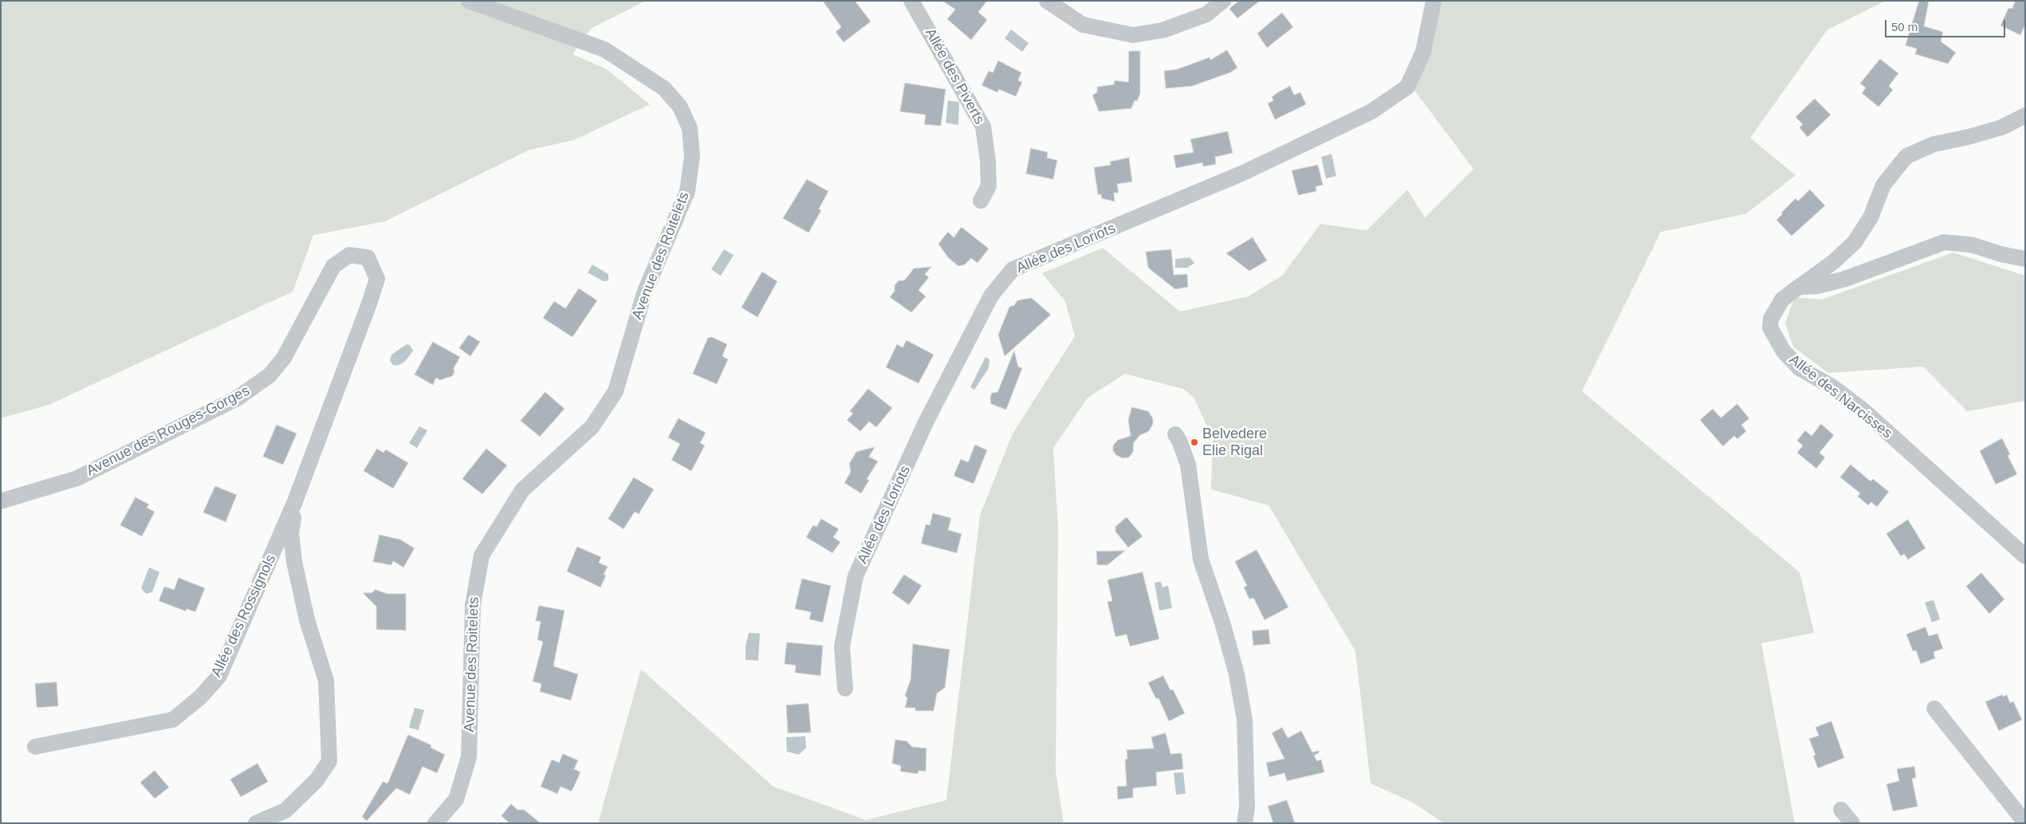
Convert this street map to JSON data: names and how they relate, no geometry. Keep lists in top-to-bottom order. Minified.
{"streets":{"street":["Allée des Piverts","Allée des Loriots","Avenue des Roitelets","Allée des Narcisses","Avenue des Rouges-Gorges","Allée des Rossignols"]},"crossings":[["Avenue des Rouges-Gorges","Allée des Rossignols"]],"places":["Belvedere Elie Rigal"],"scale_bar":"50 m"}
